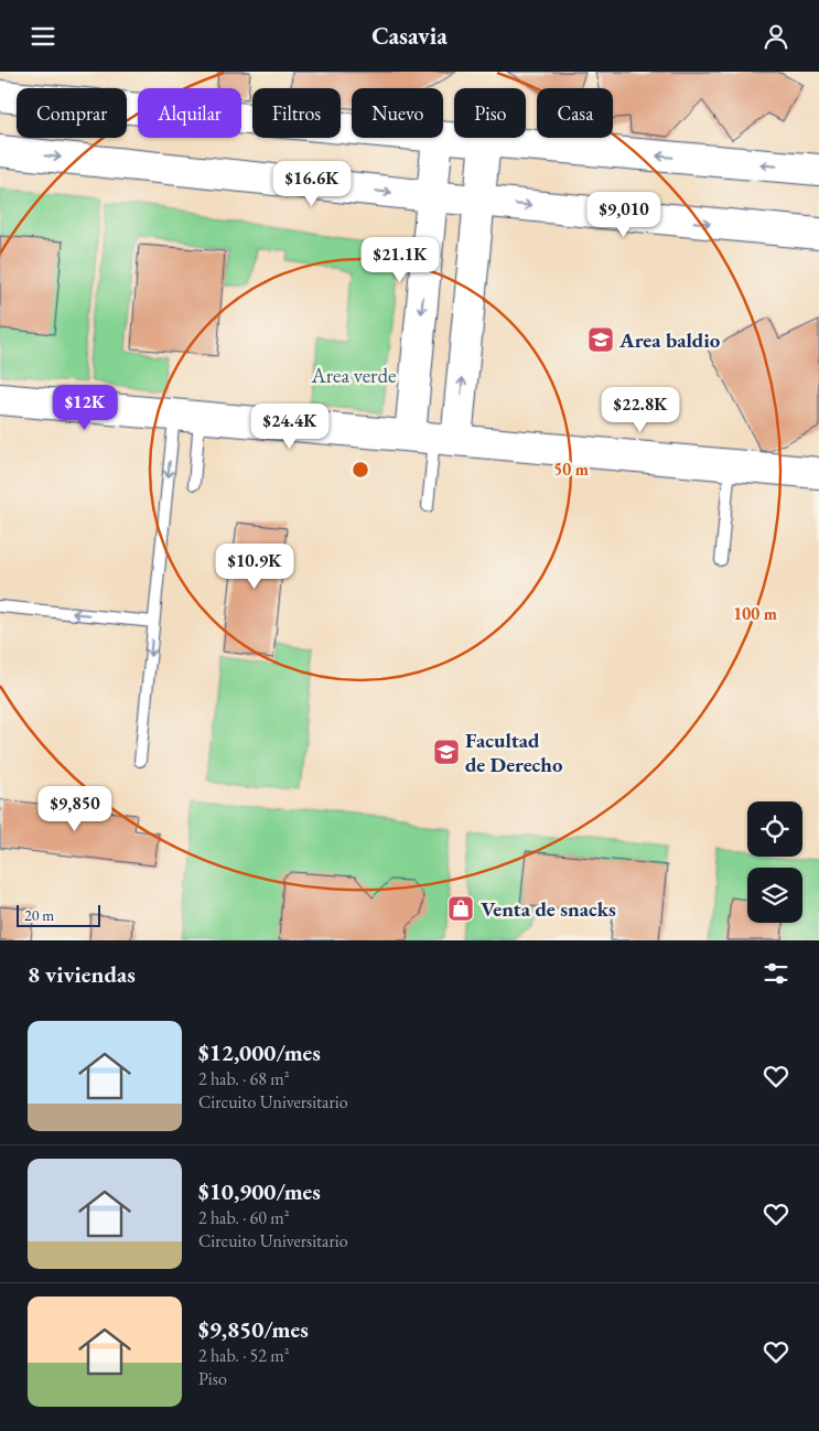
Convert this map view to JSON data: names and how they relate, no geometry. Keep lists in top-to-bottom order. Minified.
{"parks":["Area verde"],"places":{"school or university":["Area baldio","Facultad de Derecho"],"shop":["Venta de snacks"]},"scale_bar":"20 m","page":{"header":"Casavia","chip":["Comprar","Alquilar","Filtros","Nuevo","Piso","Casa"],"price":["$16.6K","$9,010","$21.1K","$12K","$22.8K","$24.4K","$10.9K","$9,850"],"scale":"20 m","heading":"8 viviendas","list":[{"name":"$12,000/mes","note":"2 hab. · 68 m² · Circuito Universitario"},{"name":"$10,900/mes","note":"2 hab. · 60 m² · Circuito Universitario"},{"name":"$9,850/mes","note":"2 hab. · 52 m² · Piso"}]},"rings":["50 m","100 m"]}
